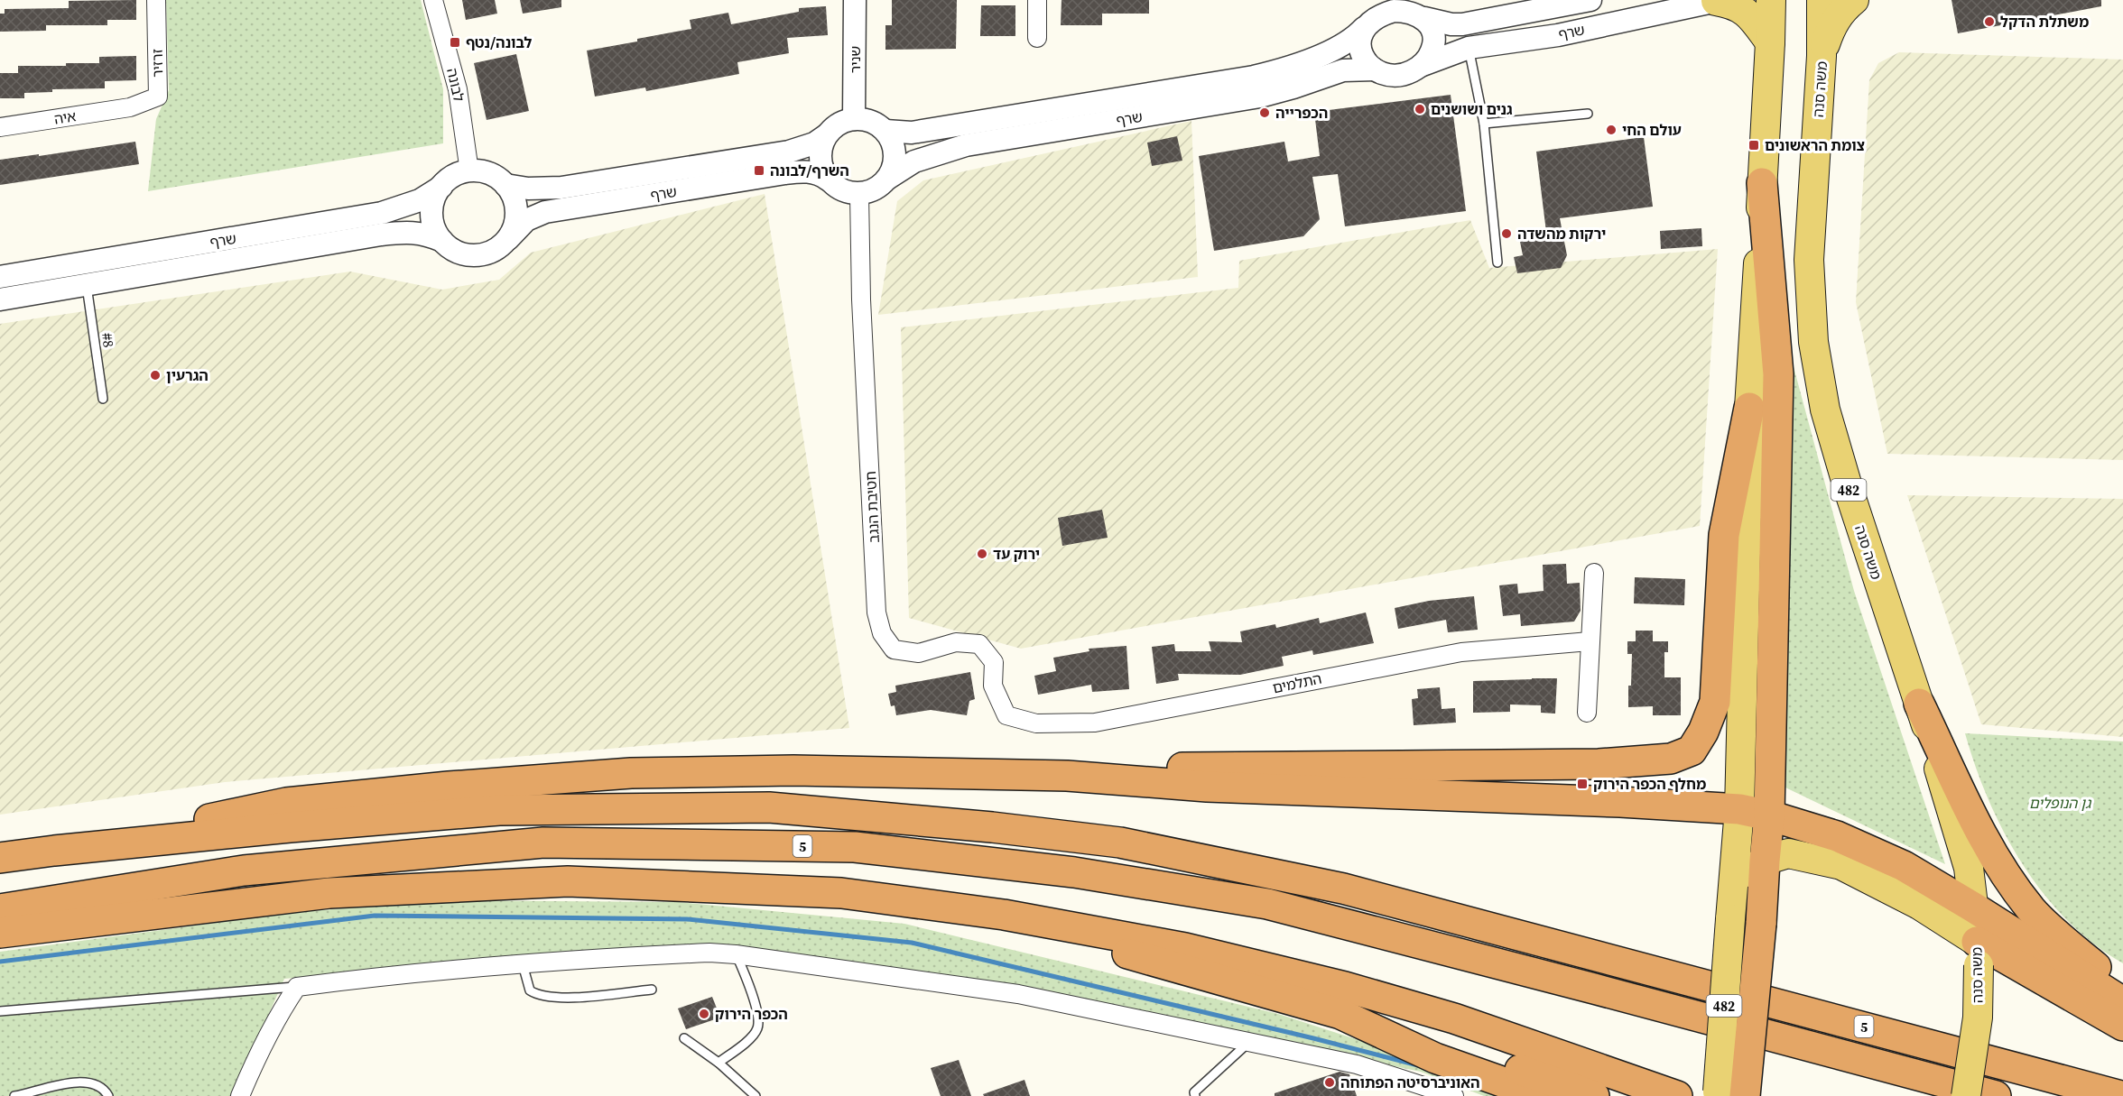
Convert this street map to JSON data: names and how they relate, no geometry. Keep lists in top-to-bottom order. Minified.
{"streets":{"highway":["5"],"main road":["משה סנה","482"],"street":["שרף","שניר","זרזיר","לבונה","איה","חטיבת הנגב","התלמים"],"lane":["#8"]},"crossings":[["שרף","שניר"],["שרף","לבונה"],["שרף","#8"],["שרף","חטיבת הנגב"],["שניר","חטיבת הנגב"],["זרזיר","איה"],["חטיבת הנגב","התלמים"]],"parks":["גן הנופלים"],"places":{"other":["משתלת הדקל","גנים ושושנים","הכפרייה","עולם החי","ירקות מהשדה","הגרעין","ירוק עד","הכפר הירוק","האוניברסיטה הפתוחה"],"transit":["לבונה/נטף","צומת הראשונים","השרף/לבונה","מחלף הכפר הירוק"]}}
